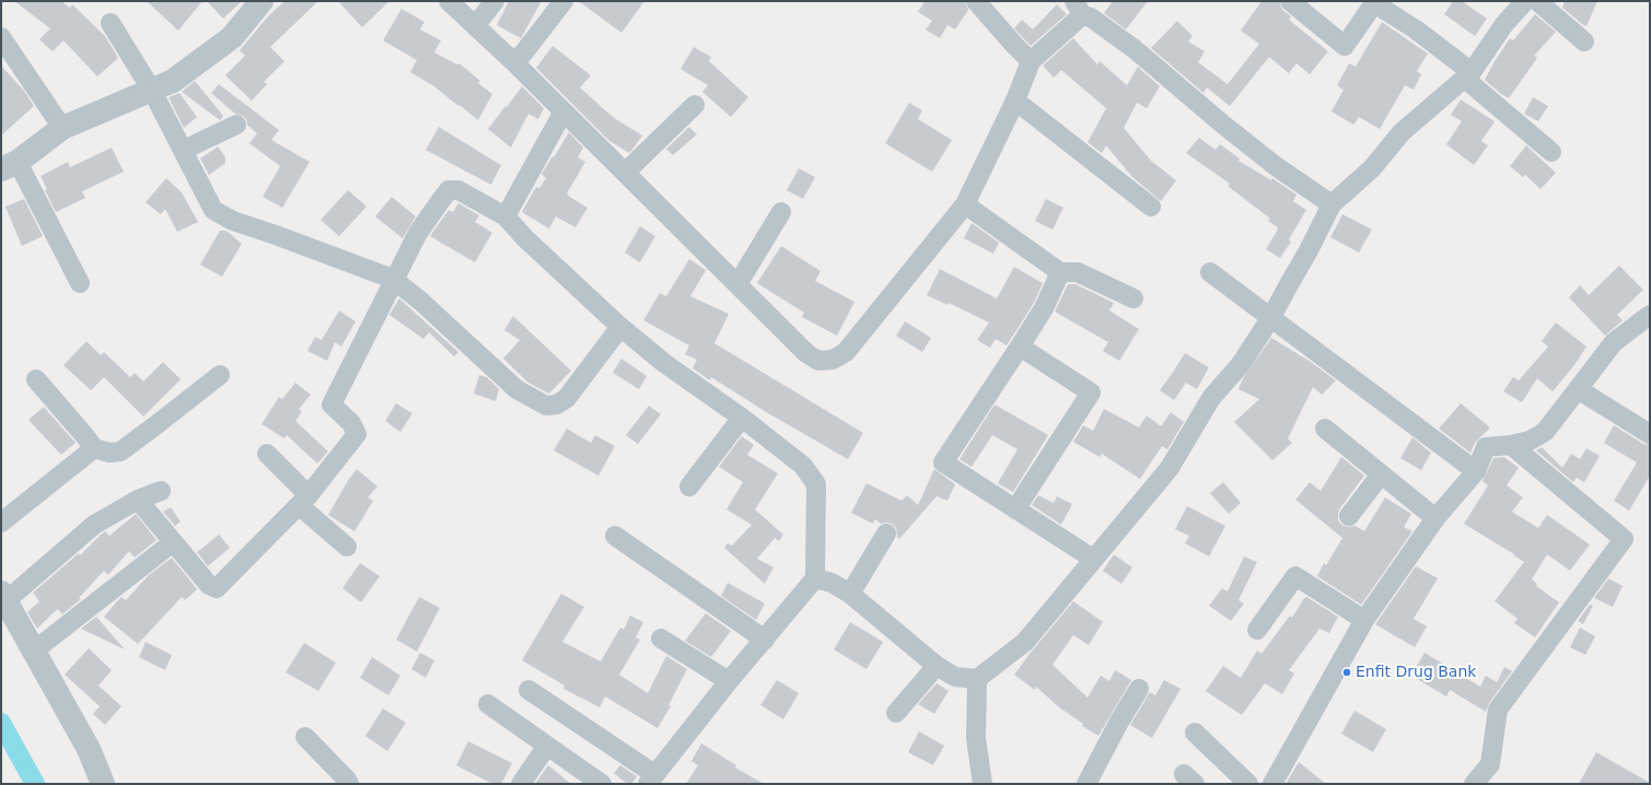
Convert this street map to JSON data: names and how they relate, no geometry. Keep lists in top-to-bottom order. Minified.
{"places":["Enfit Drug Bank"]}
